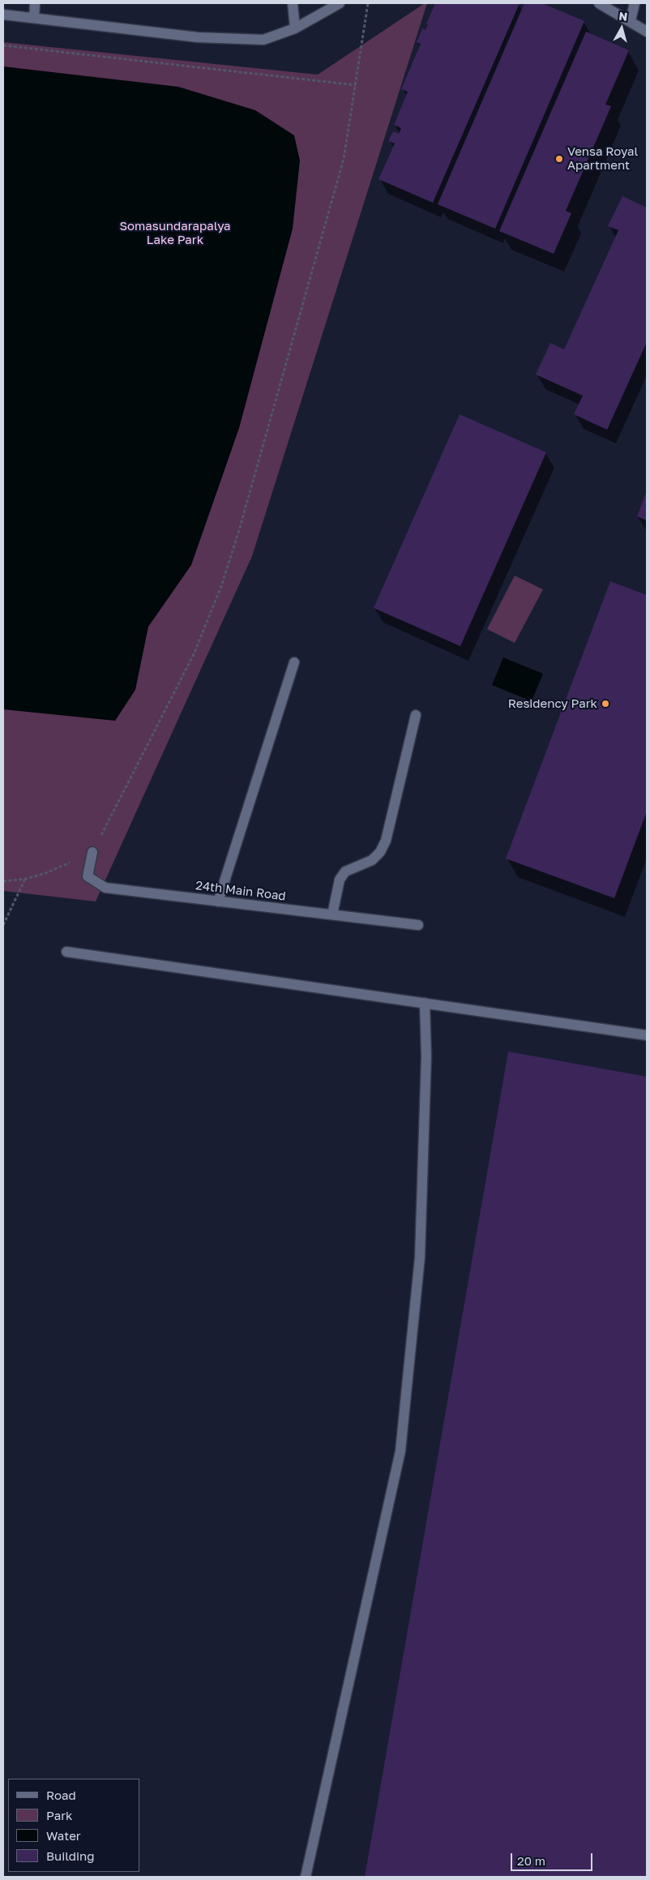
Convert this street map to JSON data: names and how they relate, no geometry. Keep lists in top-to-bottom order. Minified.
{"streets":{"street":["24th Main Road"]},"parks":["Somasundarapalya Lake Park"],"places":["Vensa Royal Apartment","Residency Park"],"legend":["Road","Park","Water","Building"],"scale_bar":"20 m","north":"top"}
